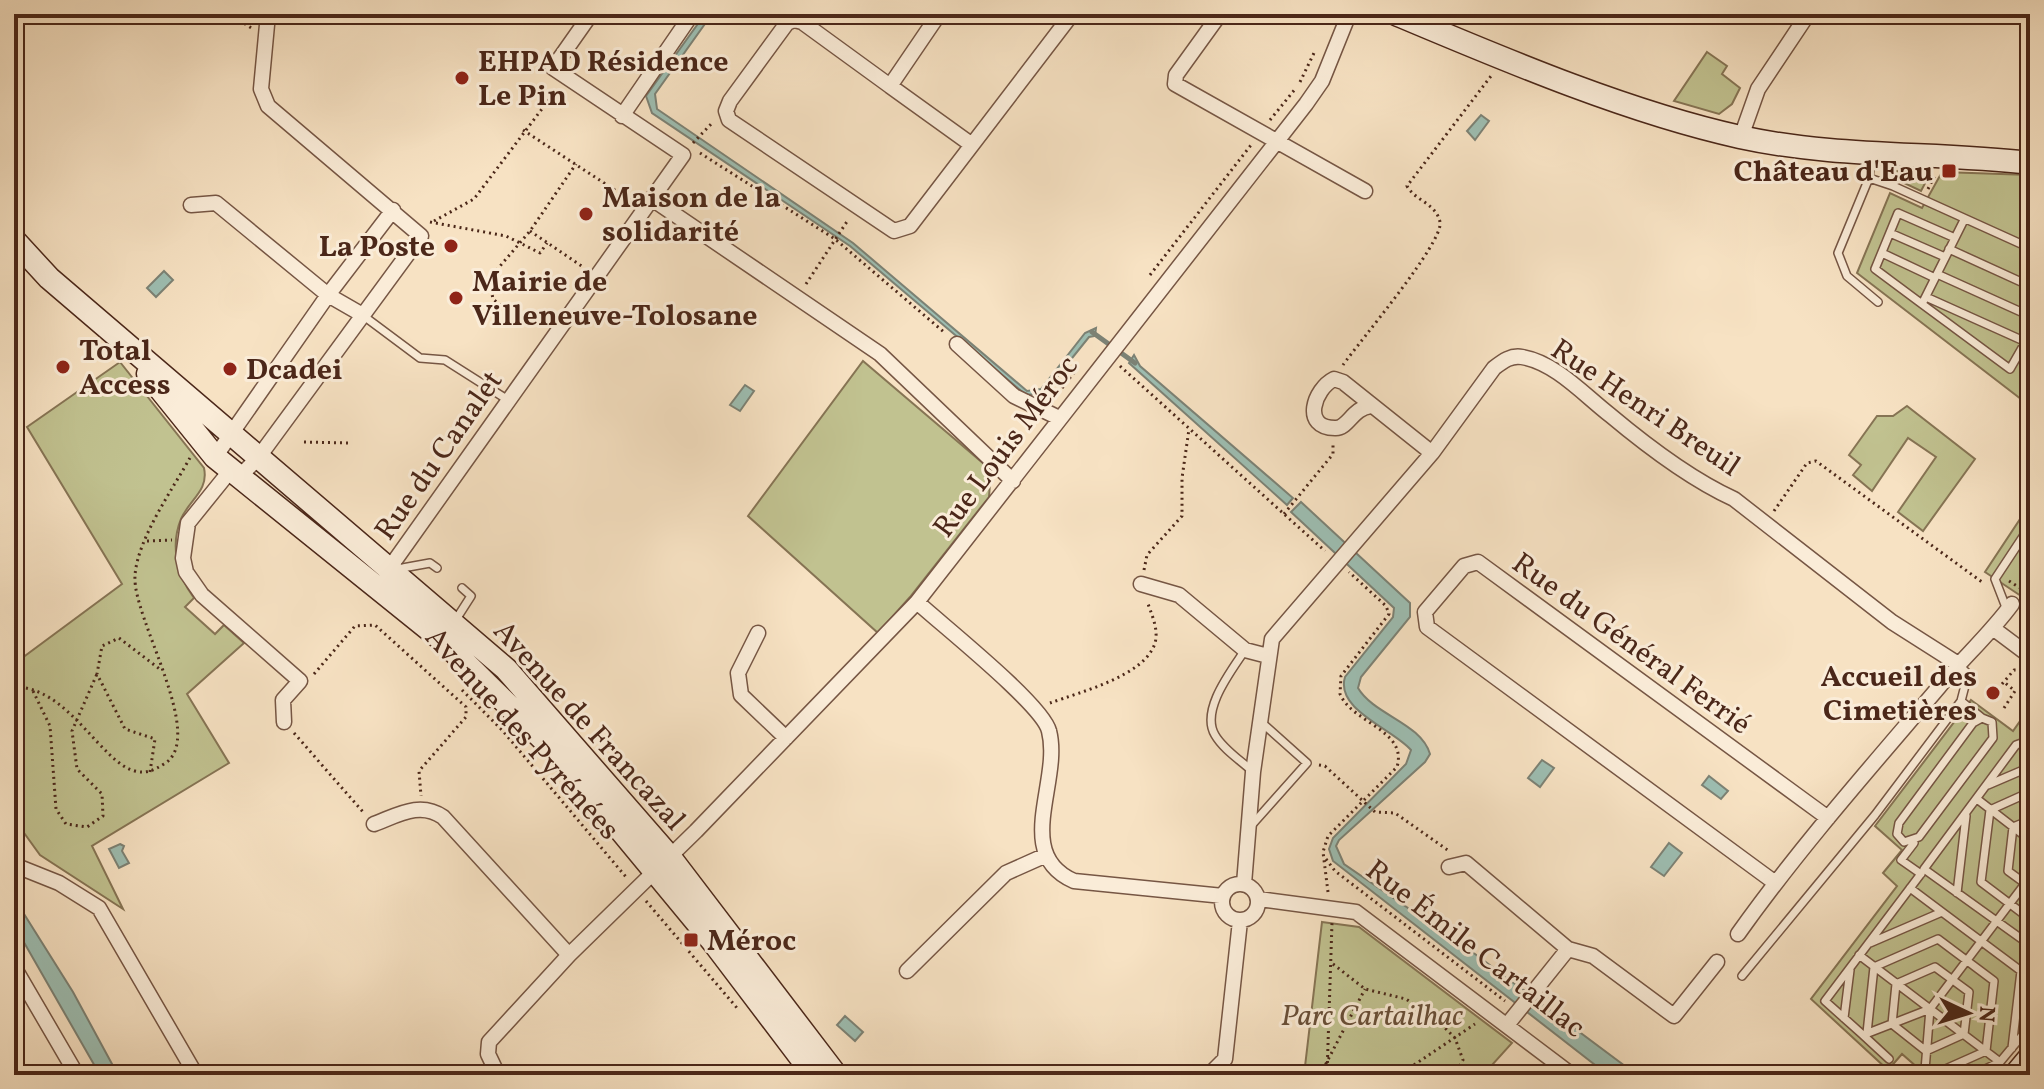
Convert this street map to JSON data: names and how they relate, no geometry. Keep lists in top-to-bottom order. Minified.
{"streets":{"main road":["Avenue de Francazal"],"street":["Rue Henri Breuil","Rue Louis Méroc","Rue du Canalet","Rue du Général Ferrié","Rue Émile Cartaillac"],"path":["Avenue des Pyrénées"]},"crossings":[["Rue Henri Breuil","Rue Émile Cartaillac"],["Rue Louis Méroc","Avenue de Francazal"],["Rue Louis Méroc","Avenue des Pyrénées"],["Rue du Canalet","Avenue de Francazal"]],"parks":["Parc Cartailhac"],"places":{"other":["EHPAD Résidence Le Pin","Maison de la solidarité","La Poste","Mairie de Villeneuve-Tolosane","Total Access","Dcadei","Accueil des Cimetières"],"transit":["Château d'Eau","Méroc"]},"north":"right"}
